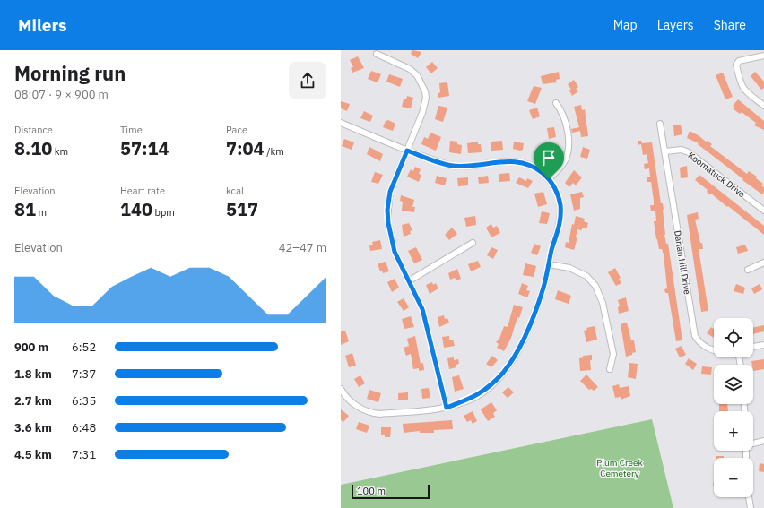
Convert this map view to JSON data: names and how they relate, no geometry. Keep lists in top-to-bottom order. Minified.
{"streets":{"street":["Koomatuck Drive","Darlan Hill Drive"]},"crossings":[["Koomatuck Drive","Darlan Hill Drive"]],"parks":["Plum Creek Cemetery"],"scale_bar":"100 m","page":{"header":"Milers","nav":["Map","Layers","Share"],"heading":["Morning run","08:07 · 9 × 900 m"],"stats":[["Distance","8.10 km"],["Time","57:14"],["Pace","7:04 /km"],["Elevation","81 m"],["Heart rate","140 bpm"],["kcal","517"]],"chart":["Elevation","42–47 m"],"map_buttons":["+","−"],"list":[{"name":"900 m","note":"6:52"},{"name":"1.8 km","note":"7:37"},{"name":"2.7 km","note":"6:35"},{"name":"3.6 km","note":"6:48"},{"name":"4.5 km","note":"7:31"}],"scale":"100 m"}}
